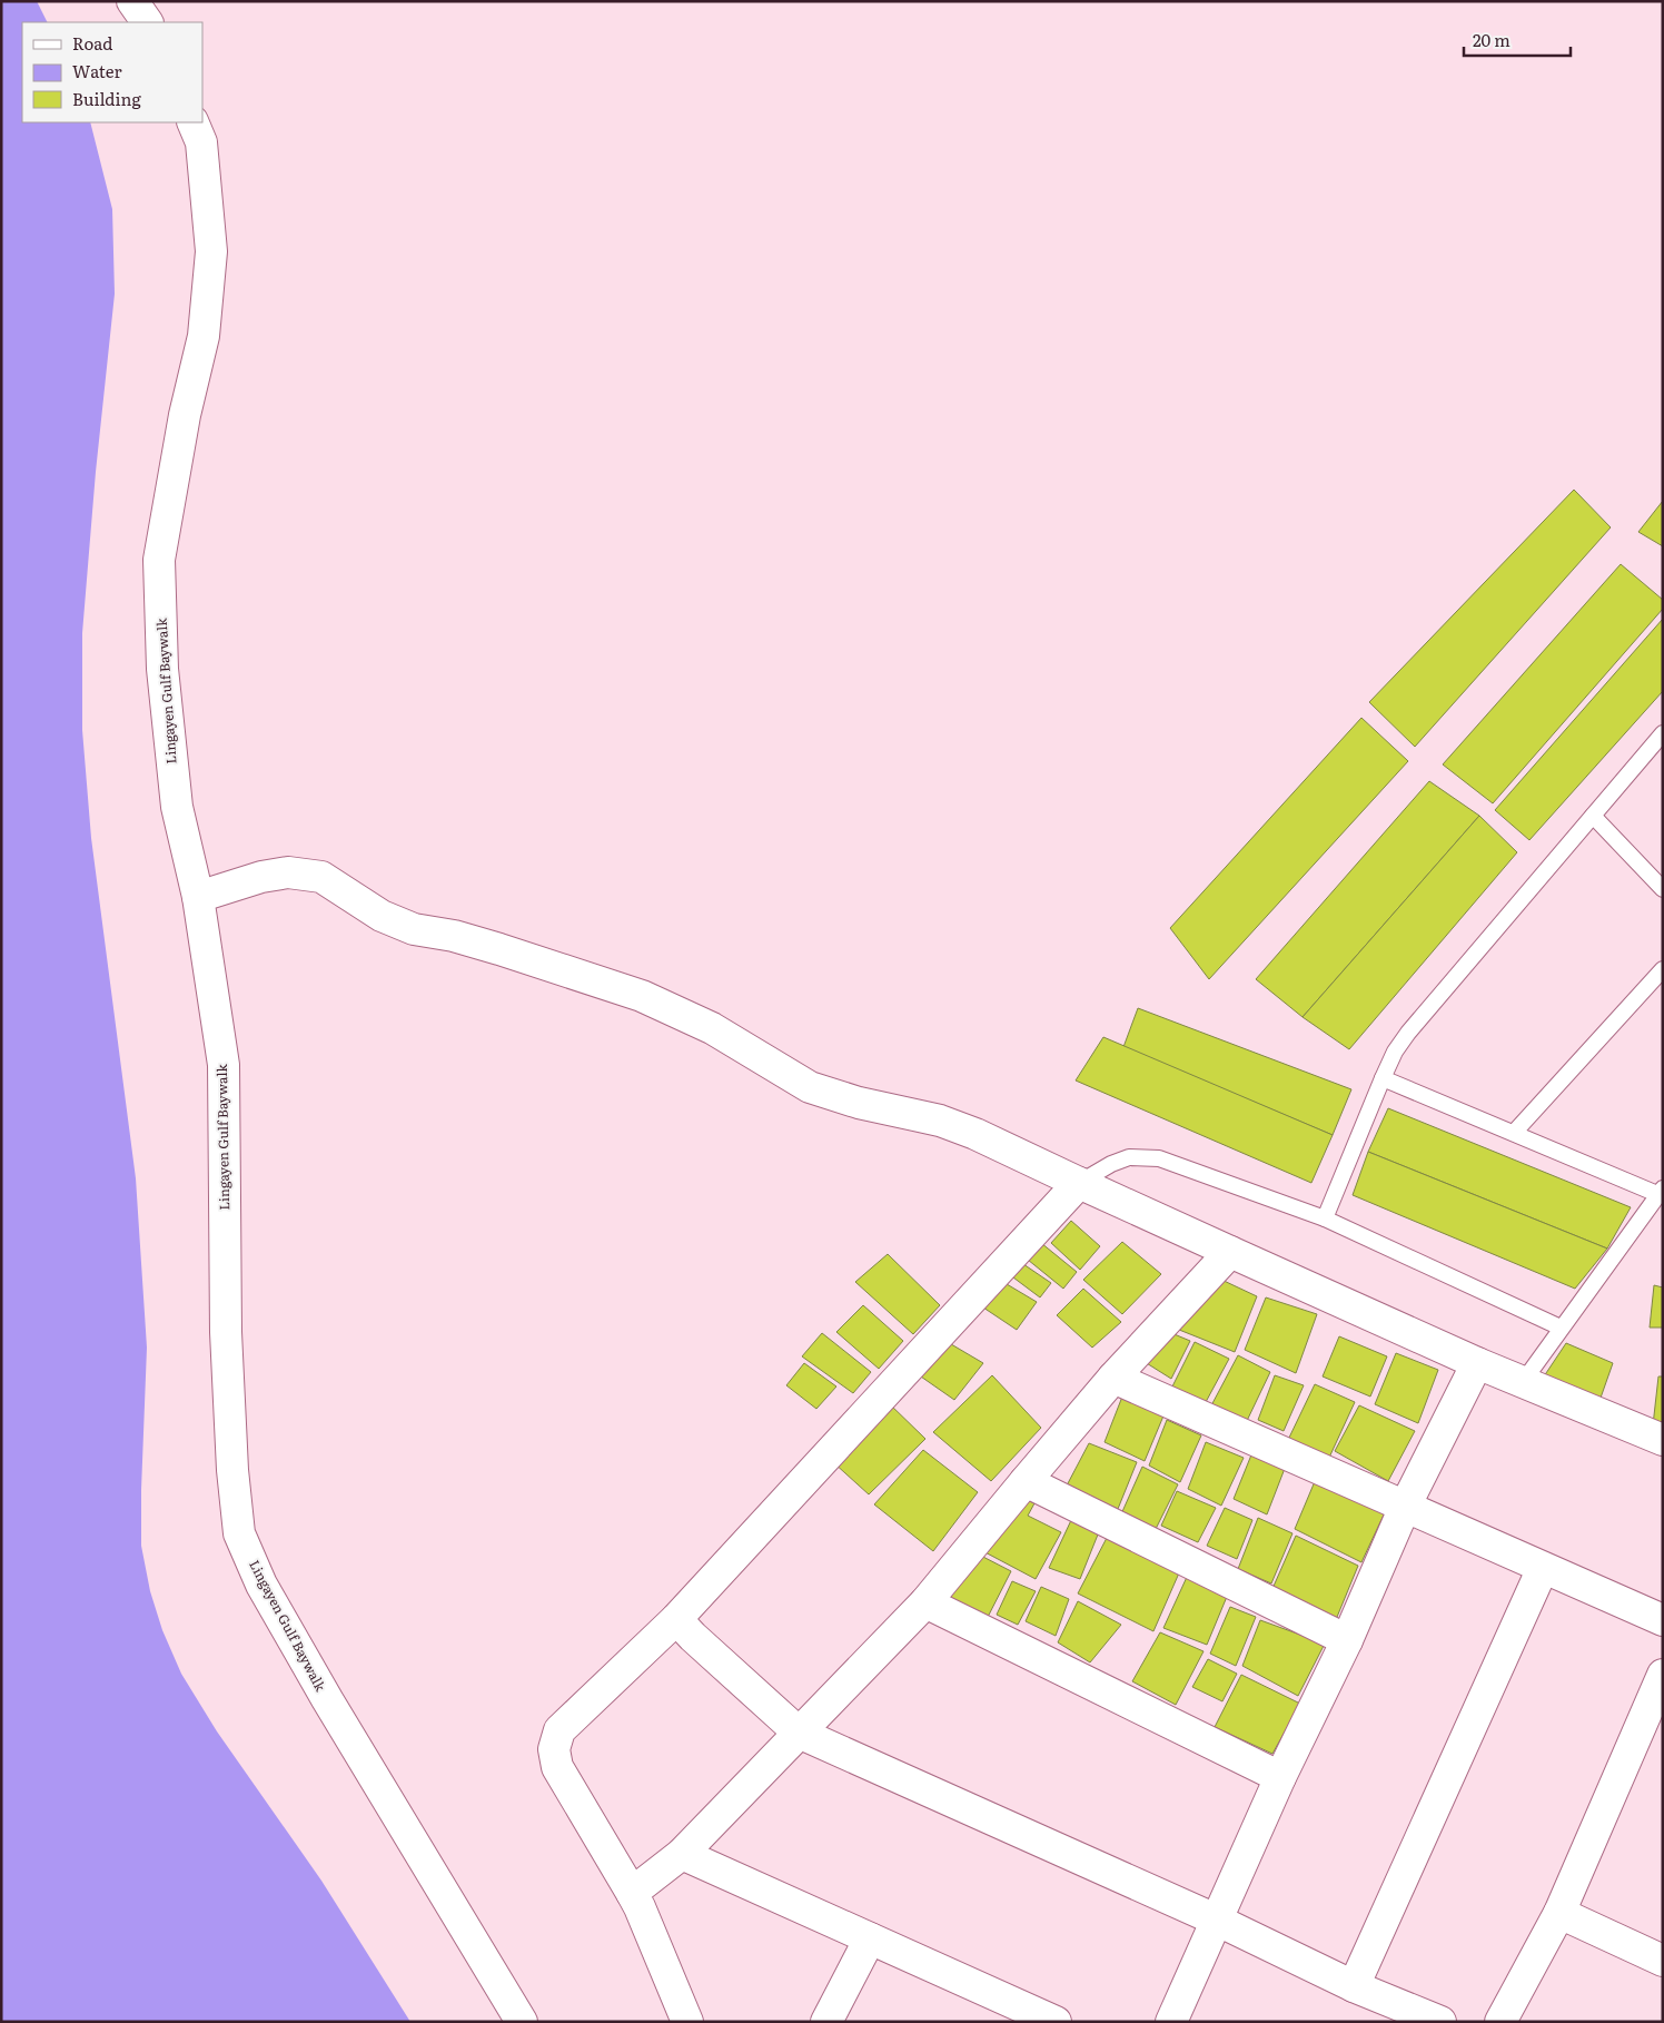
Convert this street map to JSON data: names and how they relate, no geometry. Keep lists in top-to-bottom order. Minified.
{"streets":{"street":["Lingayen Gulf Baywalk"]},"legend":["Road","Water","Building"],"scale_bar":"20 m"}
